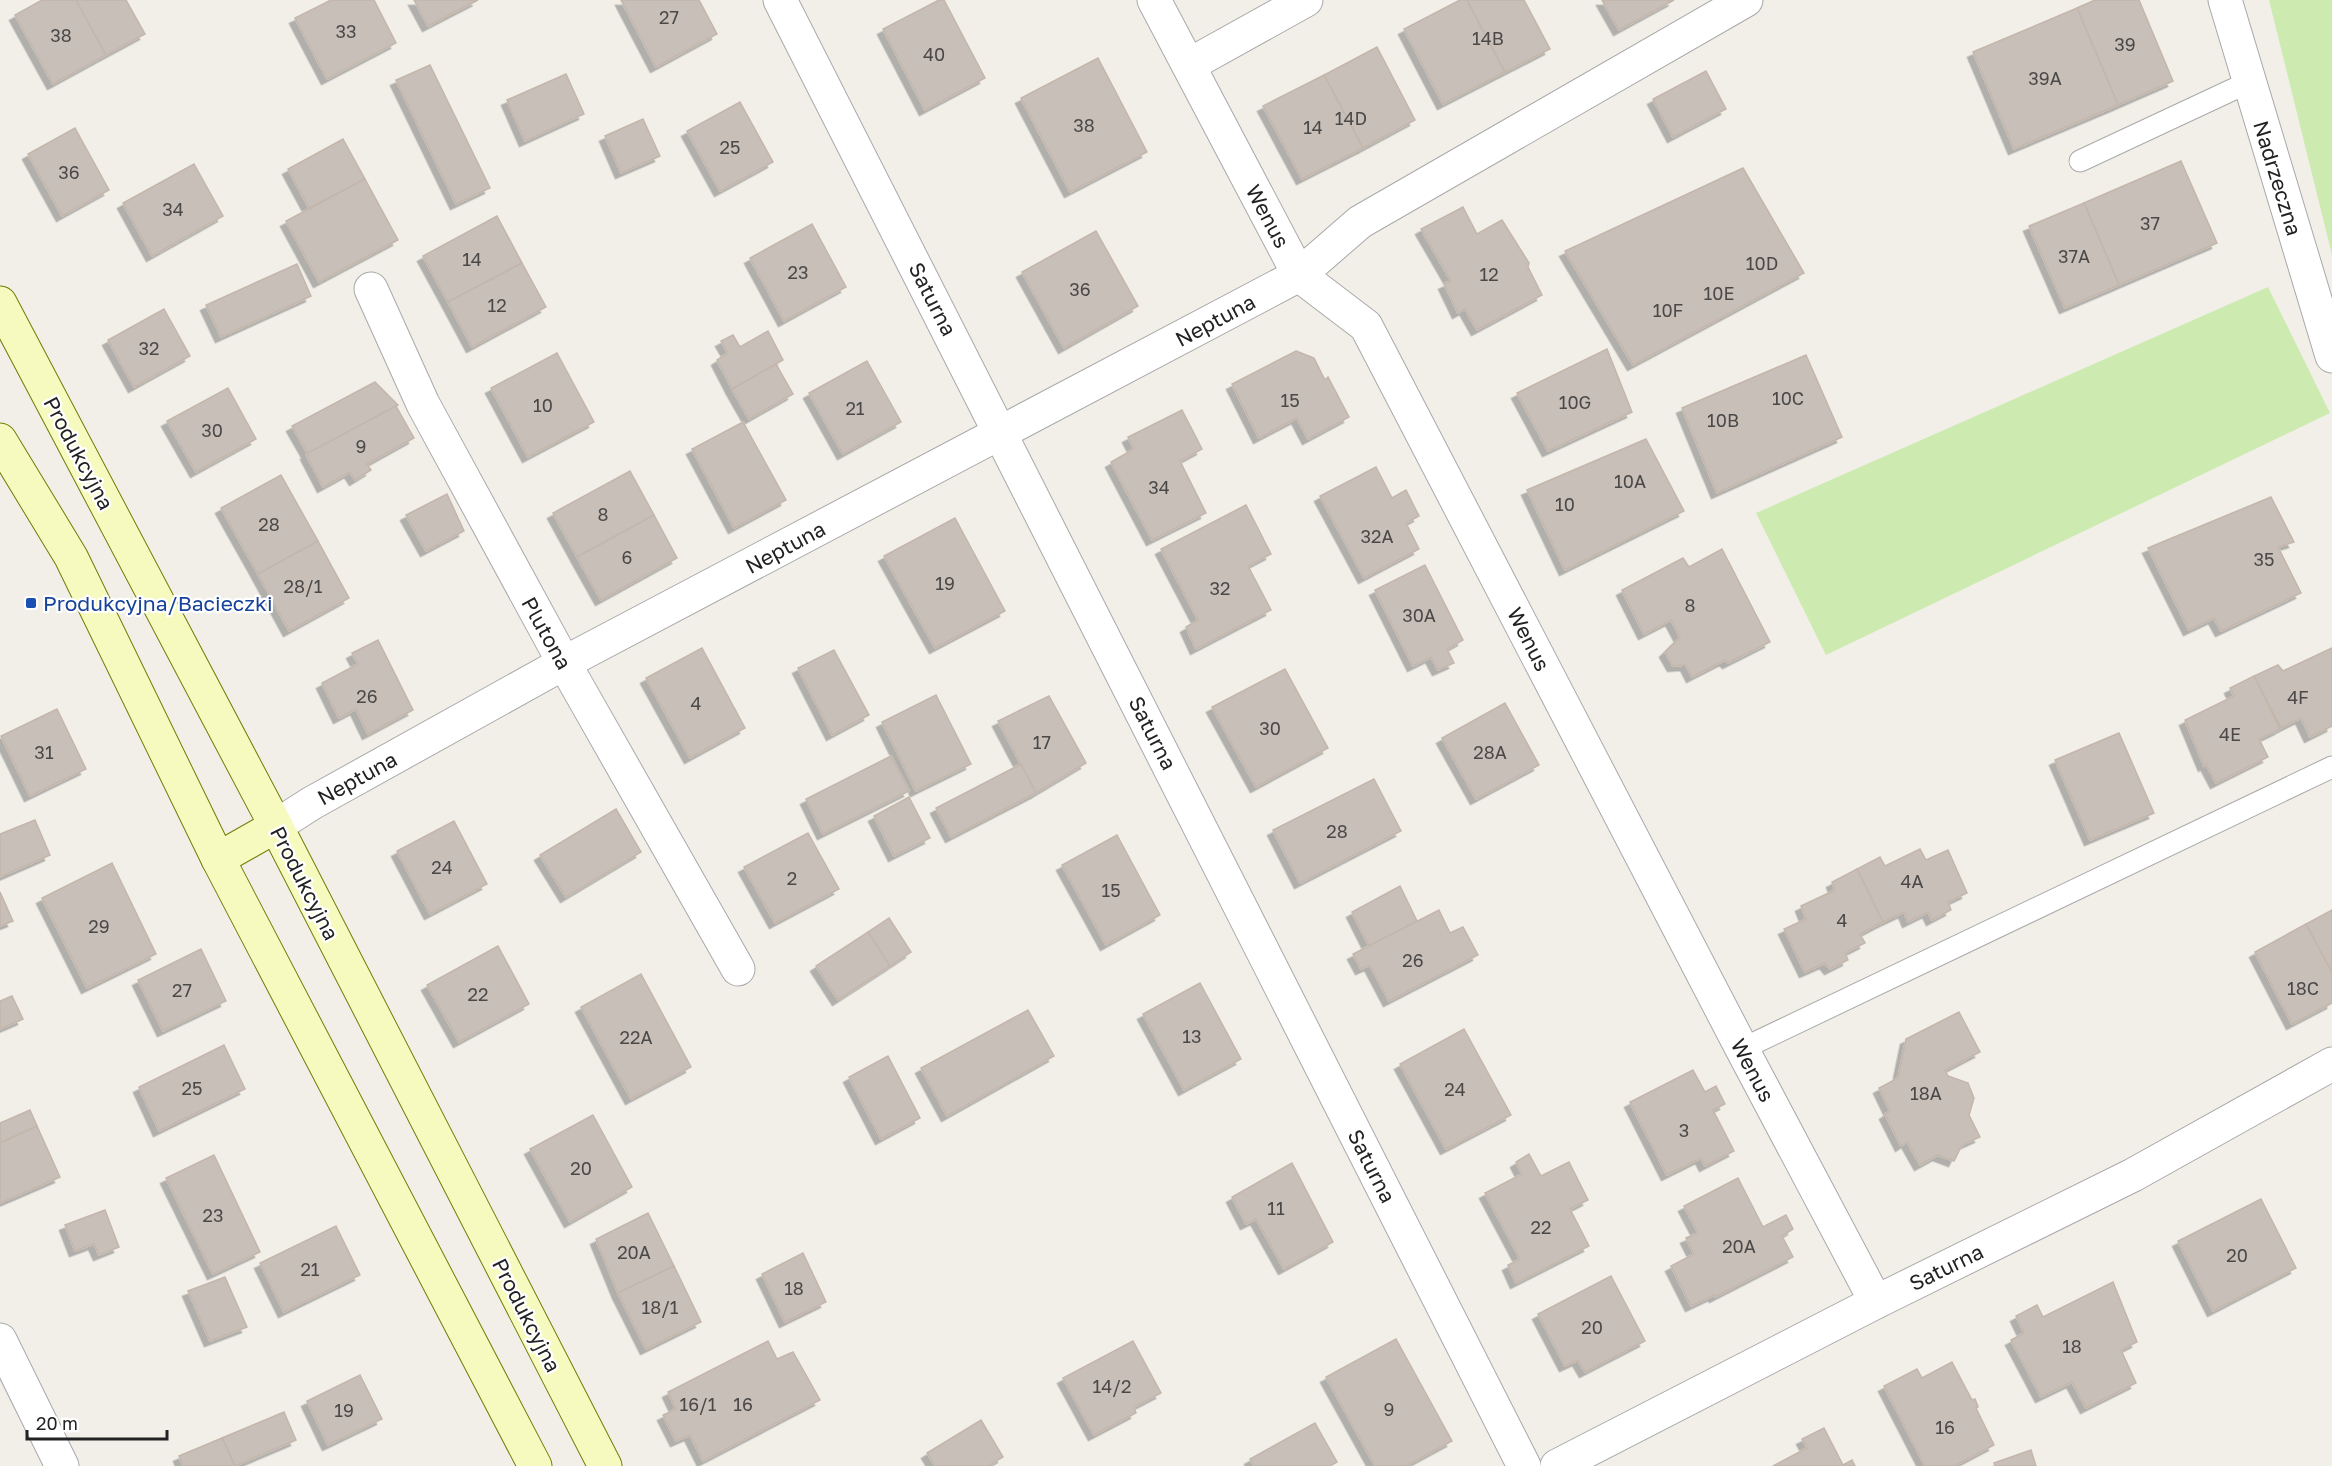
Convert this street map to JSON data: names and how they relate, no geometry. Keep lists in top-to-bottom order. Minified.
{"streets":{"main road":["Produkcyjna"],"street":["Nadrzeczna","Wenus","Saturna","Neptuna","Plutona"]},"crossings":[["Wenus","Saturna"],["Wenus","Neptuna"],["Saturna","Neptuna"],["Neptuna","Produkcyjna"],["Neptuna","Plutona"]],"places":{"transit":["Produkcyjna/Bacieczki"]},"house_numbers":["27","33","38","14B","39","40","39A","14D","38","14","25","36","34","37","37A","14","10D","23","12","36","10E","12","10F","32","10C","15","10G","10","21","10B","30","9","10A","34","10","8","28","32A","6","35","19","28/1","32","8","30A","26","4F","4","30","4E","17","31","28A","28","24","2","4A","15","4","29","26","18C","27","22","13","22A","25","24","18A","3","20","11","23","22","20A","20A","20","21","18","18/1","20","18","14/2","16/1","16","9","19","16"],"scale_bar":"20 m"}
